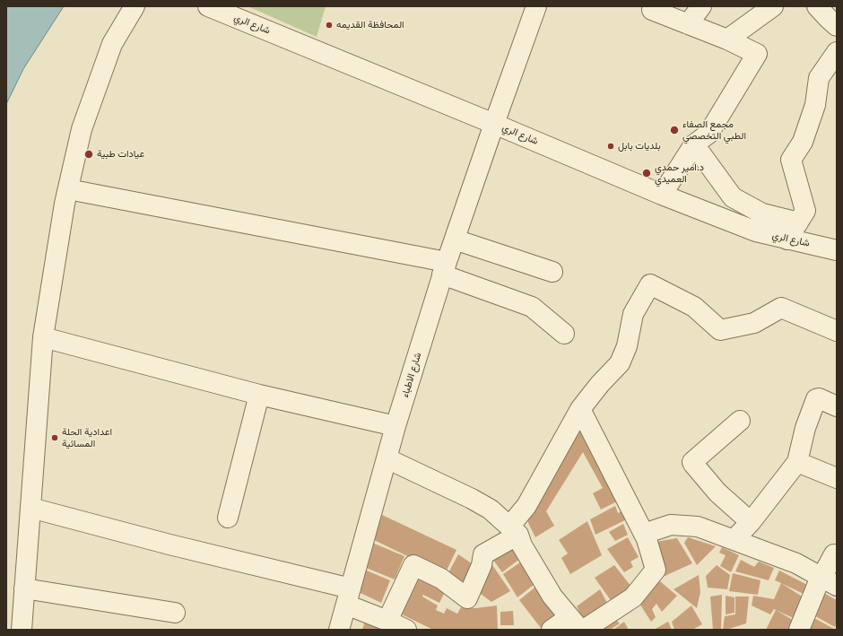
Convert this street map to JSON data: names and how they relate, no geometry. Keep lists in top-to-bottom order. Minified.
{"streets":{"street":["شارع الري","شارع الاطباء"]},"crossings":[["شارع الري","شارع الاطباء"]],"places":["المحافظة القديمه","مجمع الصفاء الطبي التخصصي","بلديات بابل","عيادات طبية","د.امير حمدي العميدي","اعدادية الحلة المسائية"]}
